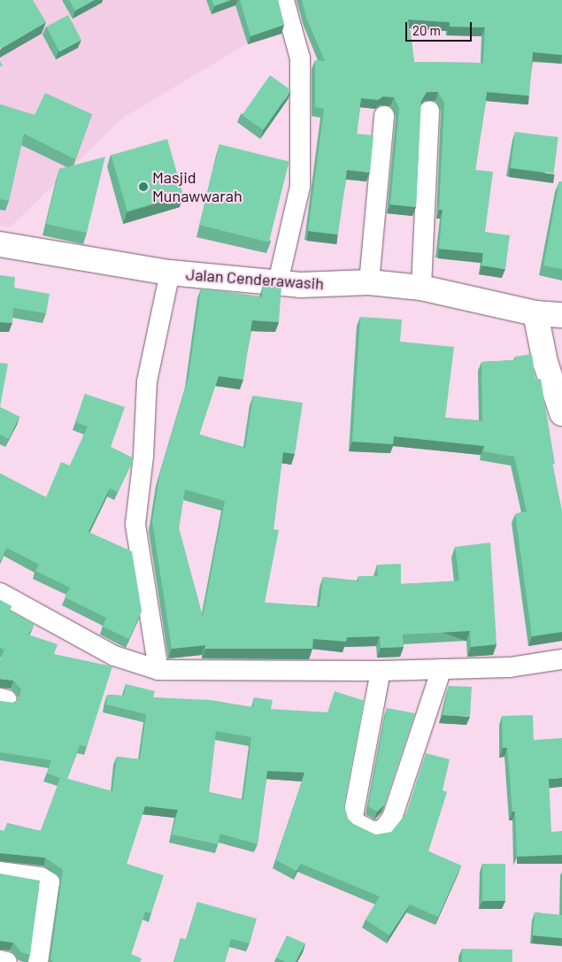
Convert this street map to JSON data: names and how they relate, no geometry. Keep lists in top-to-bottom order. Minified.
{"streets":{"street":["Jalan Cenderawasih"]},"places":["Masjid Munawwarah"],"scale_bar":"20 m"}
